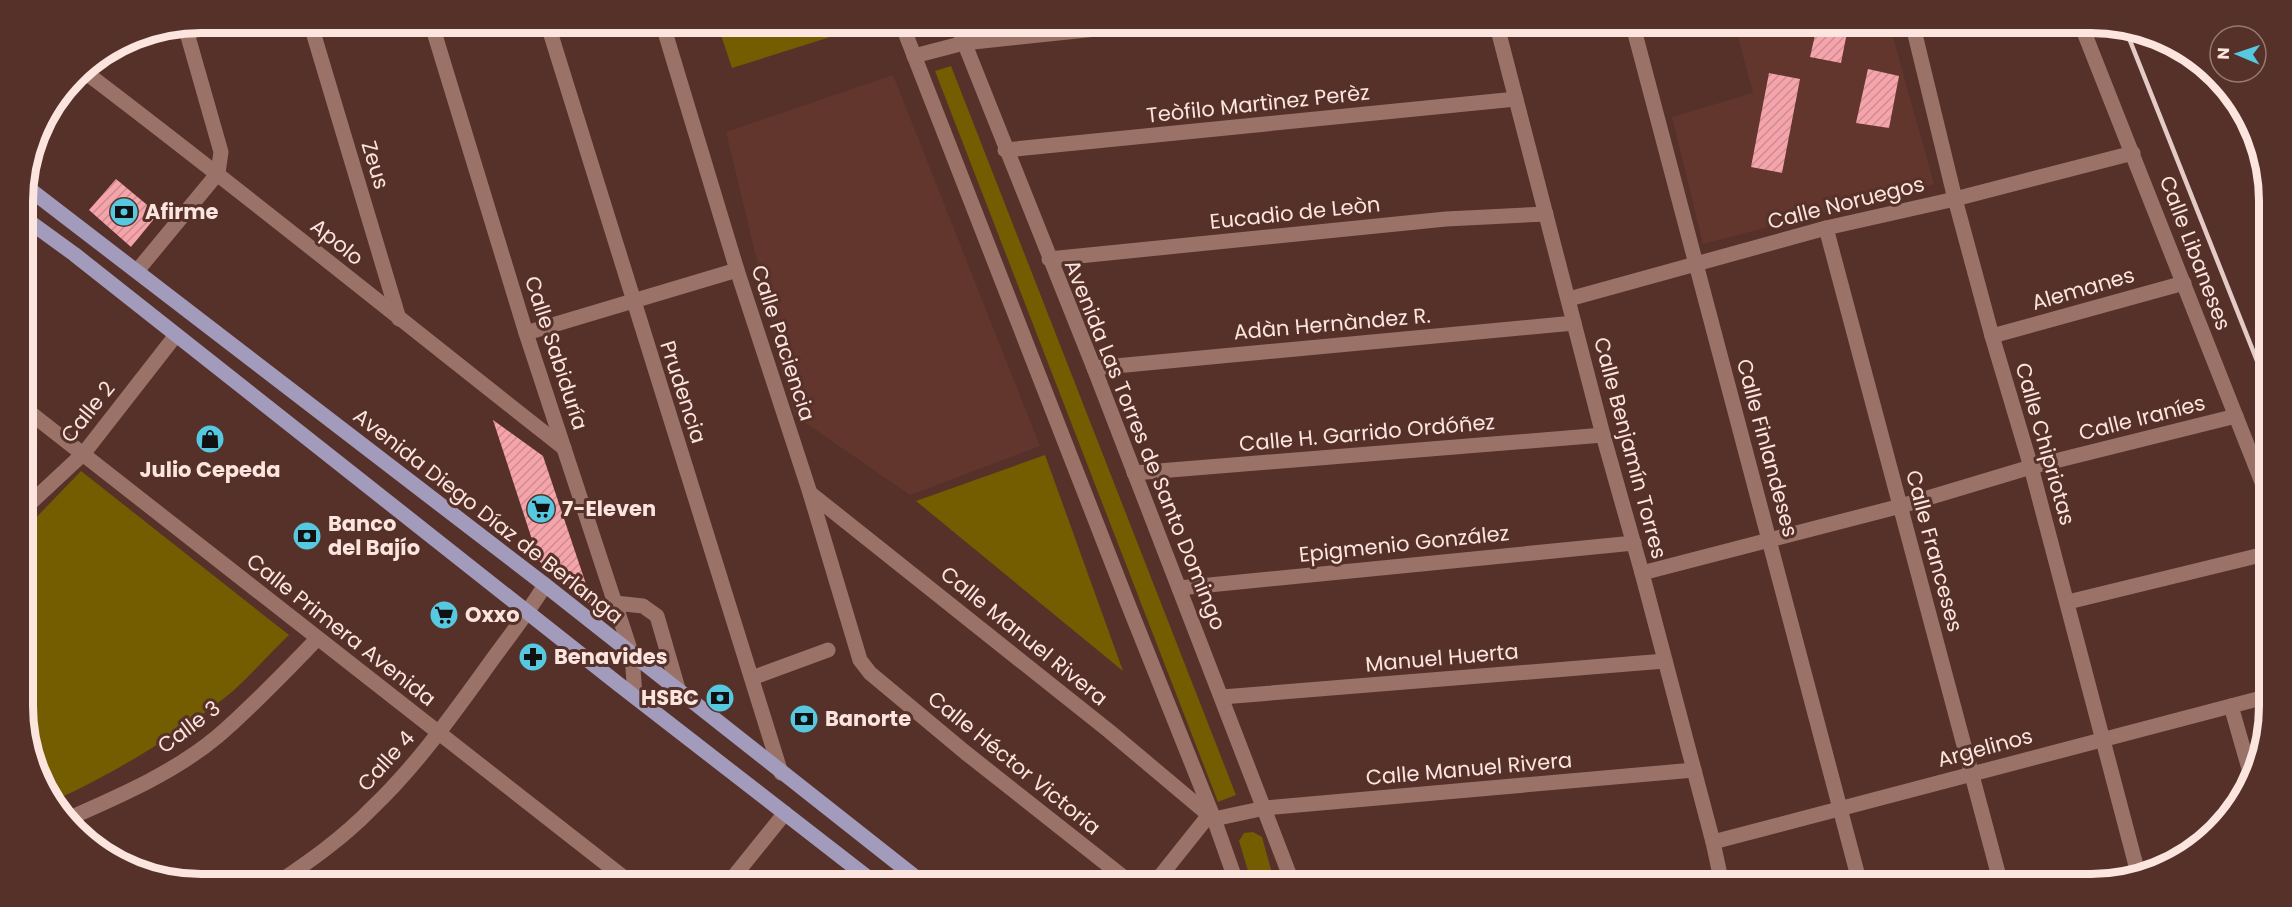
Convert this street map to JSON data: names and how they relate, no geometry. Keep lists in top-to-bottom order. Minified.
{"streets":{"main road":["Avenida Diego Díaz de Berlanga"],"street":["Teòfilo Martìnez Perèz","Zeus","Calle Noruegos","Eucadio de Leòn","Apolo","Calle Libaneses","Alemanes","Adàn Hernàndez R.","Calle Paciencia","Calle Sabiduría","Prudencia","Calle 2","Calle Iraníes","Calle H. Garrido Ordóñez","Calle Chipriotas","Avenida Las Torres de Santo Domingo","Calle Benjamín Torres","Calle Finlandeses","Epigmenio González","Calle Franceses","Calle Primera Avenida","Calle Manuel Rivera","Manuel Huerta","Calle 3","Argelinos","Calle 4","Calle Héctor Victoria"]},"crossings":[["Teòfilo Martìnez Perèz","Avenida Las Torres de Santo Domingo"],["Teòfilo Martìnez Perèz","Calle Benjamín Torres"],["Zeus","Apolo"],["Calle Noruegos","Calle Libaneses"],["Calle Noruegos","Calle Chipriotas"],["Calle Noruegos","Calle Benjamín Torres"],["Calle Noruegos","Calle Finlandeses"],["Calle Noruegos","Calle Franceses"],["Eucadio de Leòn","Avenida Las Torres de Santo Domingo"],["Eucadio de Leòn","Calle Benjamín Torres"],["Apolo","Calle Sabiduría"],["Calle Libaneses","Alemanes"],["Calle Libaneses","Calle Iraníes"],["Alemanes","Calle Chipriotas"],["Adàn Hernàndez R.","Avenida Las Torres de Santo Domingo"],["Adàn Hernàndez R.","Calle Benjamín Torres"],["Calle Paciencia","Calle Manuel Rivera"],["Calle Paciencia","Calle Héctor Victoria"],["Calle Sabiduría","Avenida Diego Díaz de Berlanga"],["Prudencia","Avenida Diego Díaz de Berlanga"],["Calle 2","Calle Primera Avenida"],["Calle Iraníes","Calle Chipriotas"],["Calle Iraníes","Calle Benjamín Torres"],["Calle Iraníes","Calle Finlandeses"],["Calle Iraníes","Calle Franceses"],["Calle H. Garrido Ordóñez","Avenida Las Torres de Santo Domingo"],["Calle H. Garrido Ordóñez","Calle Benjamín Torres"],["Calle Chipriotas","Argelinos"],["Avenida Las Torres de Santo Domingo","Epigmenio González"],["Avenida Las Torres de Santo Domingo","Calle Manuel Rivera"],["Avenida Las Torres de Santo Domingo","Manuel Huerta"],["Calle Benjamín Torres","Epigmenio González"],["Calle Benjamín Torres","Calle Manuel Rivera"],["Calle Benjamín Torres","Manuel Huerta"],["Calle Benjamín Torres","Argelinos"],["Calle Finlandeses","Argelinos"],["Avenida Diego Díaz de Berlanga","Calle 4"],["Calle Franceses","Argelinos"],["Calle Primera Avenida","Calle 3"],["Calle Primera Avenida","Calle 4"]],"places":{"bank":["Afirme","Banco del Bajío","HSBC","Banorte"],"shop":["Julio Cepeda"],"supermarket":["7-Eleven","Oxxo"],"pharmacy":["Benavides"]},"north":"left"}
